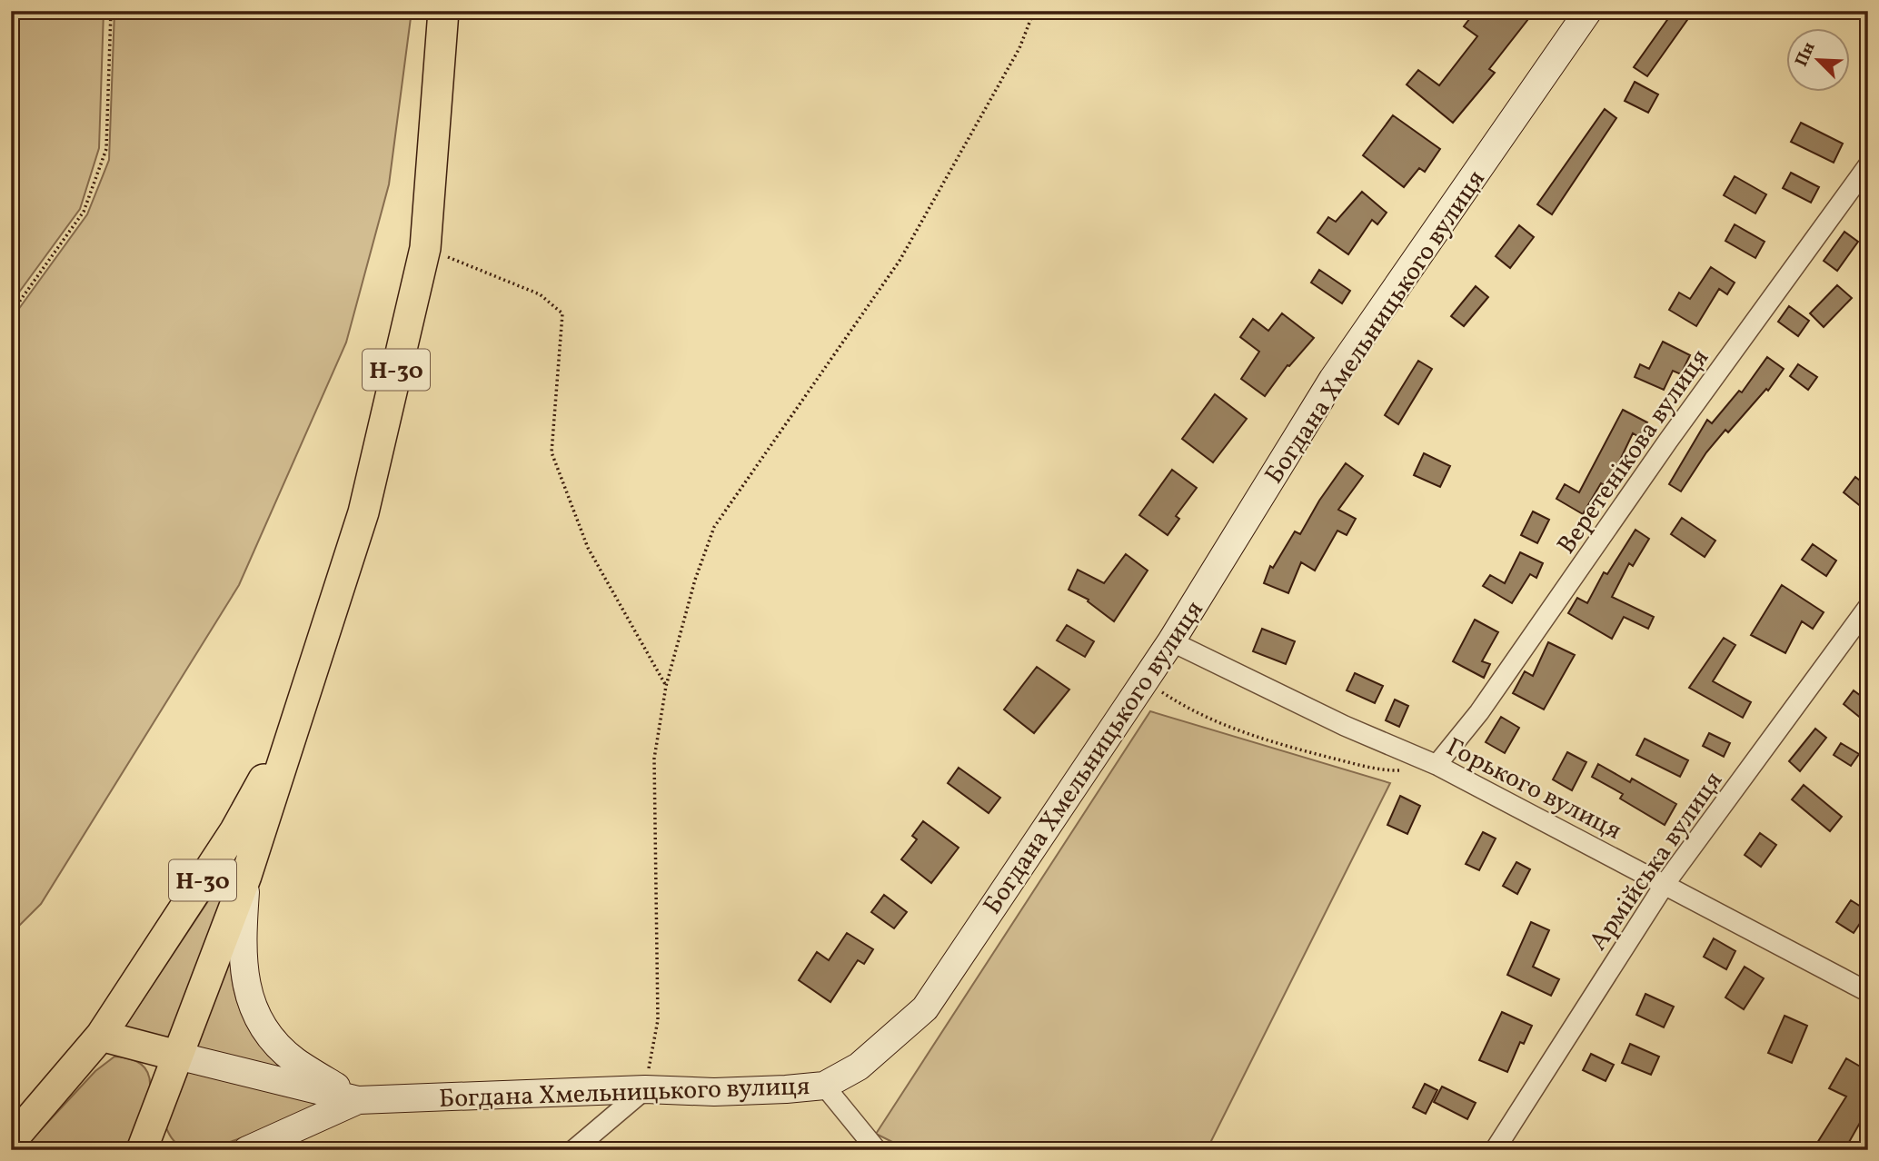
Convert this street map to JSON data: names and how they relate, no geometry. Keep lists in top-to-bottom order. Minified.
{"streets":{"main road":["Н-30"],"street":["Богдана Хмельницького вулиця","Веретенікова вулиця","Горького вулиця","Армійська вулиця"]},"crossings":[["Богдана Хмельницького вулиця","Горького вулиця"],["Веретенікова вулиця","Горького вулиця"],["Горького вулиця","Армійська вулиця"]],"north":"top left"}
